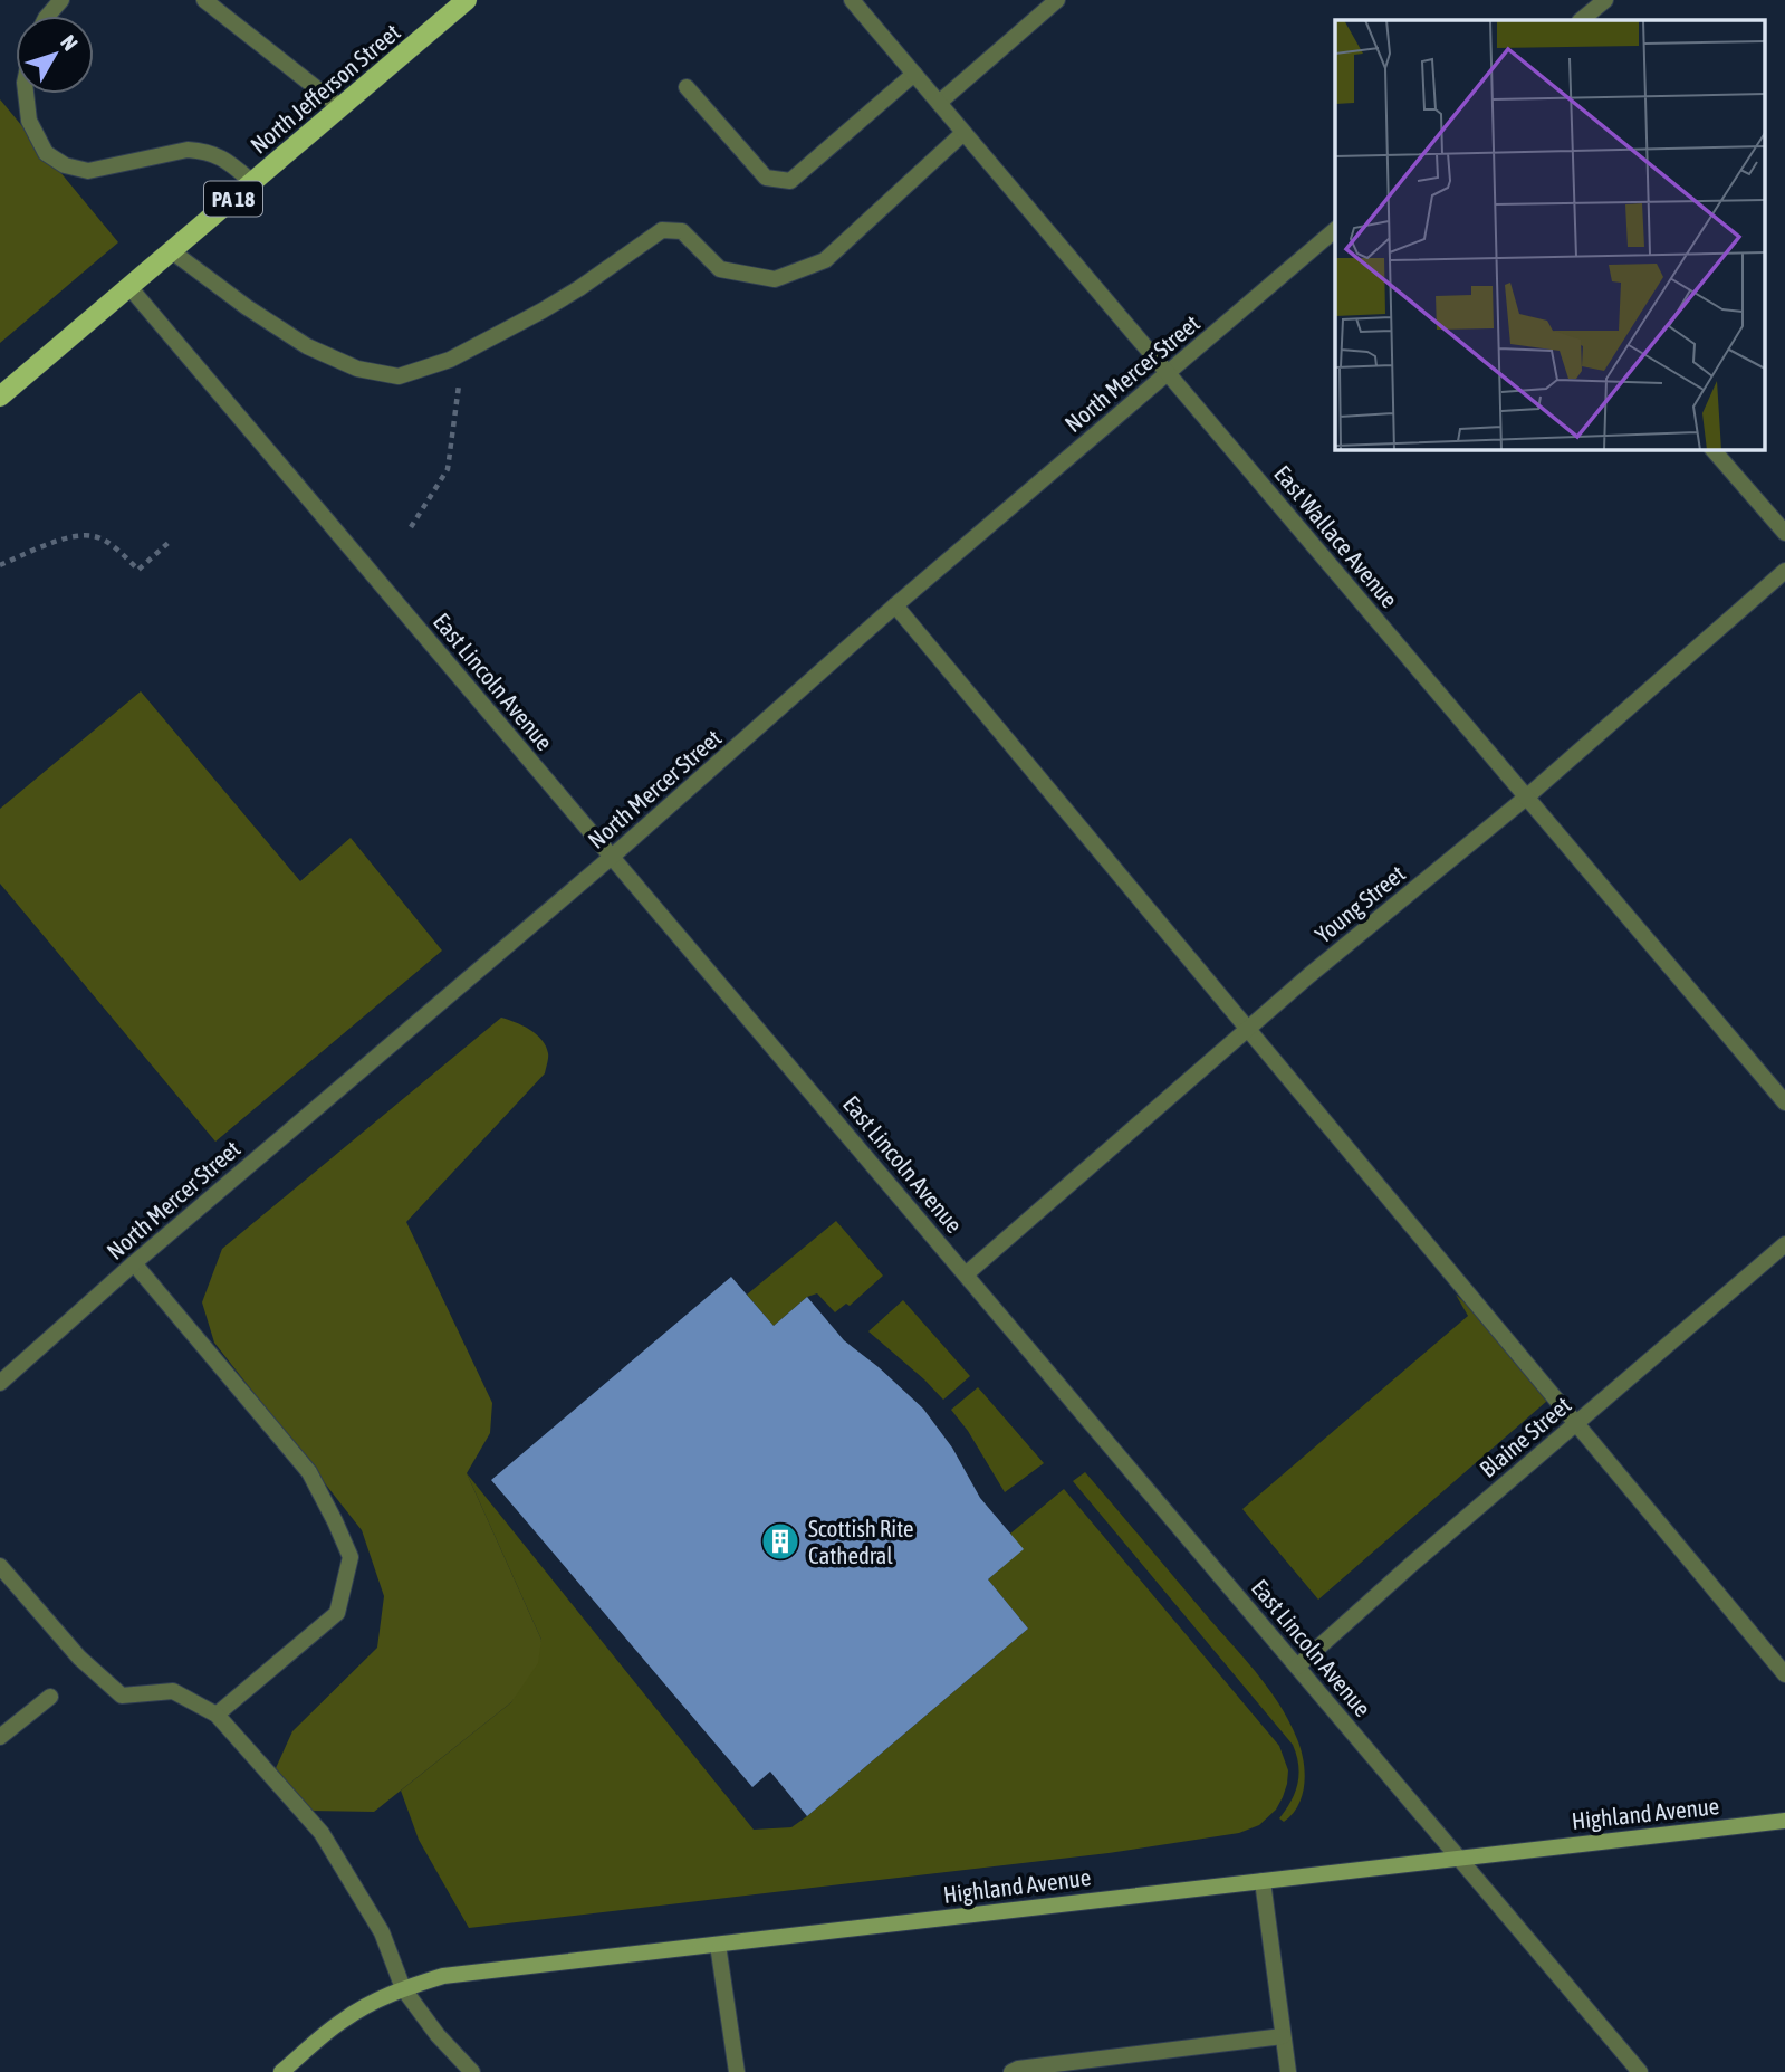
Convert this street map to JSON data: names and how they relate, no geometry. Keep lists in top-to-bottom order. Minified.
{"streets":{"main road":["North Jefferson Street","PA 18","Highland Avenue"],"street":["North Mercer Street","East Wallace Avenue","East Lincoln Avenue","Young Street","Blaine Street"]},"crossings":[["North Jefferson Street","East Lincoln Avenue"],["North Mercer Street","East Wallace Avenue"],["North Mercer Street","East Lincoln Avenue"],["East Wallace Avenue","Young Street"],["East Lincoln Avenue","Young Street"],["East Lincoln Avenue","Blaine Street"],["East Lincoln Avenue","Highland Avenue"]],"places":{"building":["Scottish Rite Cathedral"]},"north":"top right"}
